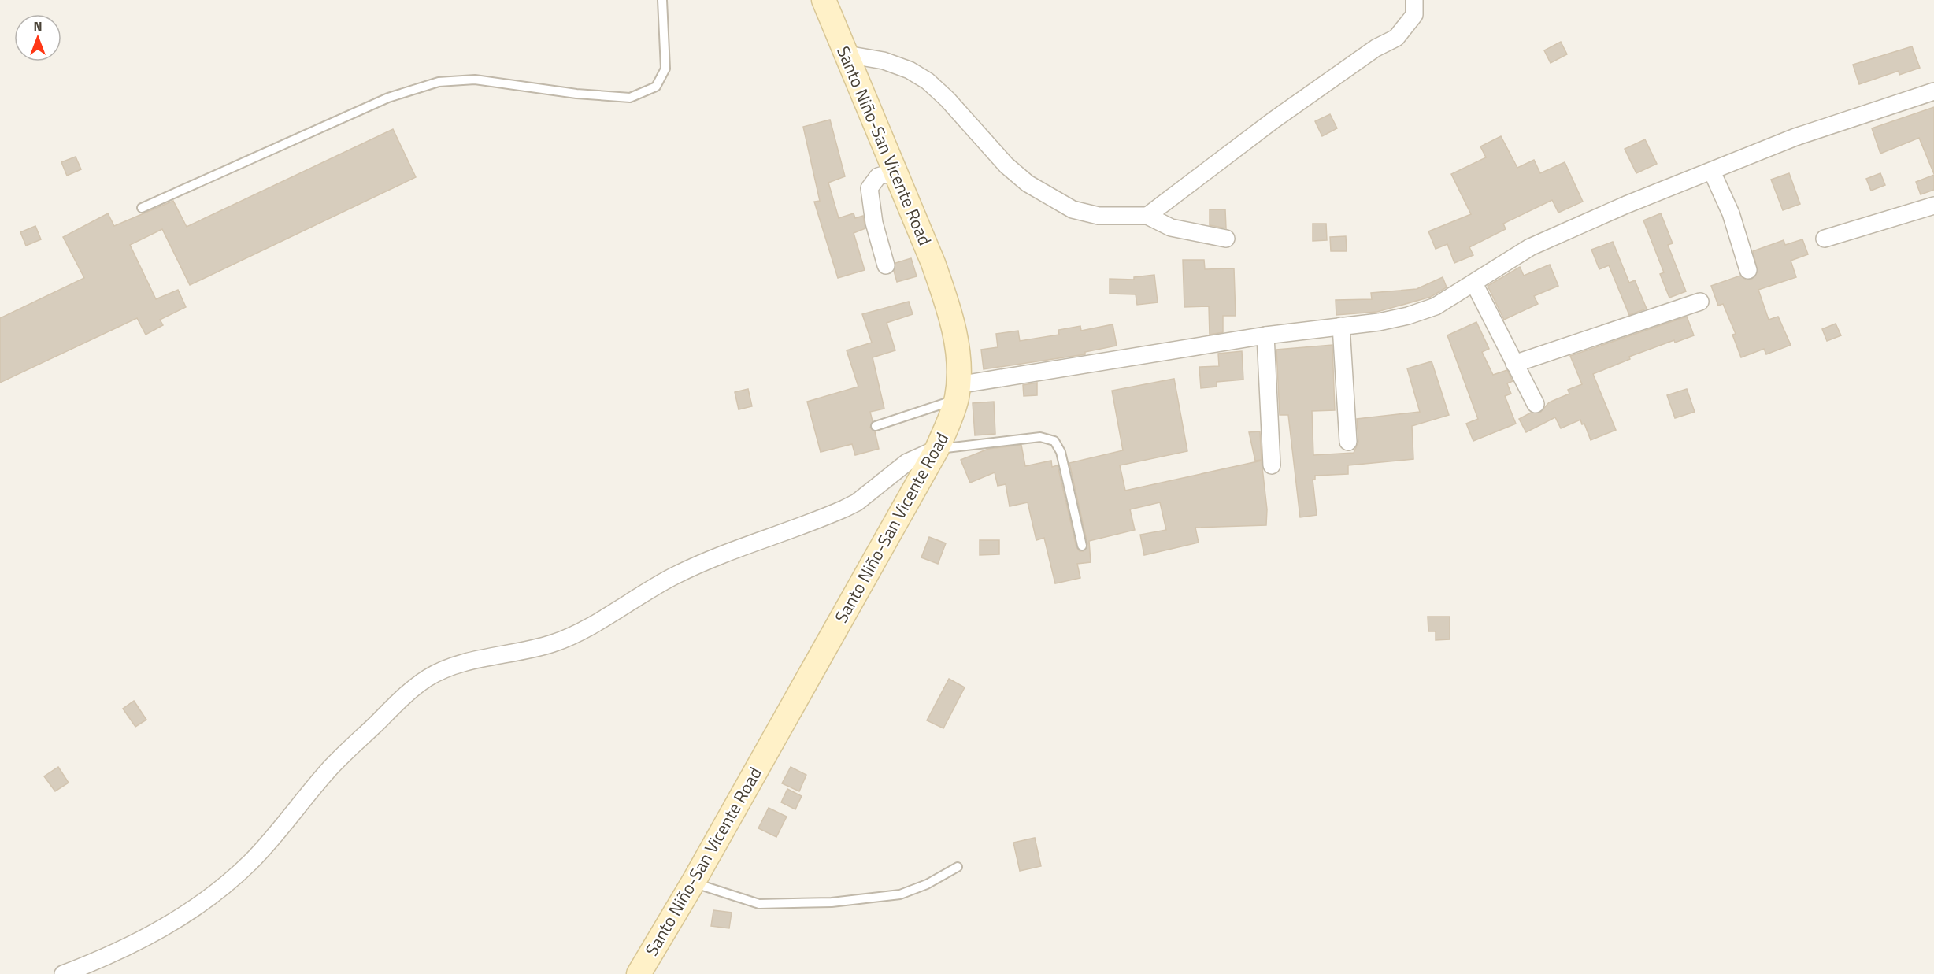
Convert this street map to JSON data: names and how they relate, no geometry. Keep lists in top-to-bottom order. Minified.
{"streets":{"main road":["Santo Niño-San Vicente Road"]},"north":"top"}
